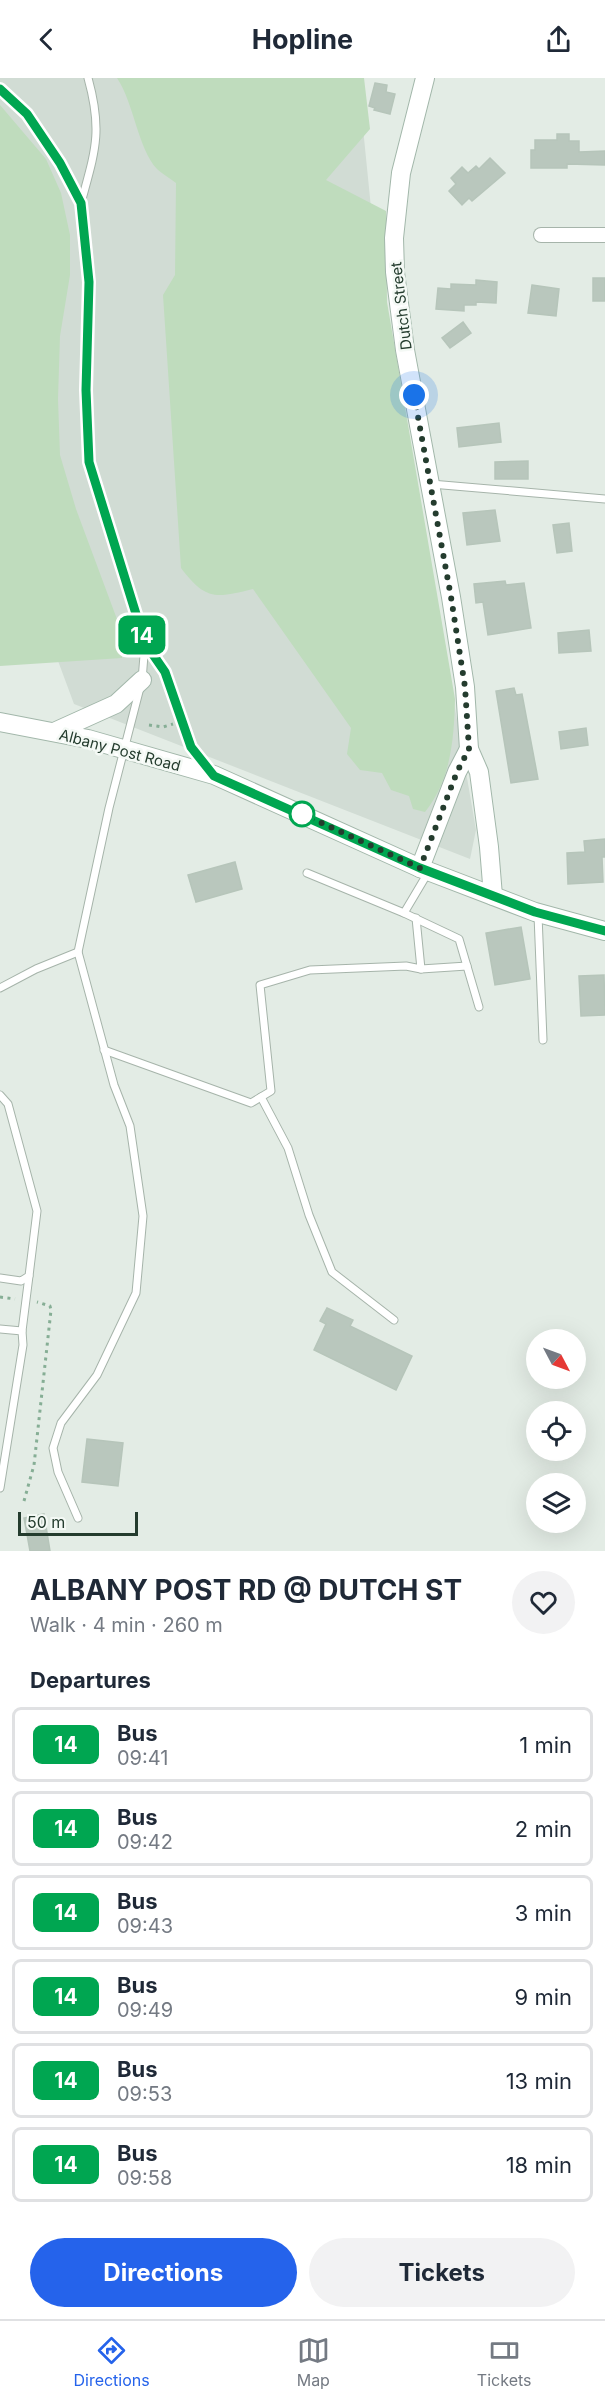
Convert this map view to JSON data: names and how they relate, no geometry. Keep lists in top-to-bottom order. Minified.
{"streets":{"street":["Dutch Street","Albany Post Road"]},"lines":["bus line 14"],"scale_bar":"50 m","north":"bottom right","page":{"header":"Hopline","on_map":"14","scale":"50 m","heading":[["ALBANY POST RD @ DUTCH ST","Walk · 4 min · 260 m"],"Departures"],"list":[{"mark":"14","name":"Bus","note":"09:41","value":"1 min"},{"mark":"14","name":"Bus","note":"09:42","value":"2 min"},{"mark":"14","name":"Bus","note":"09:43","value":"3 min"},{"mark":"14","name":"Bus","note":"09:49","value":"9 min"},{"mark":"14","name":"Bus","note":"09:53","value":"13 min"},{"mark":"14","name":"Bus","note":"09:58","value":"18 min"}],"buttons":["Directions","Tickets"],"tabs":["Directions","Map","Tickets"]}}
